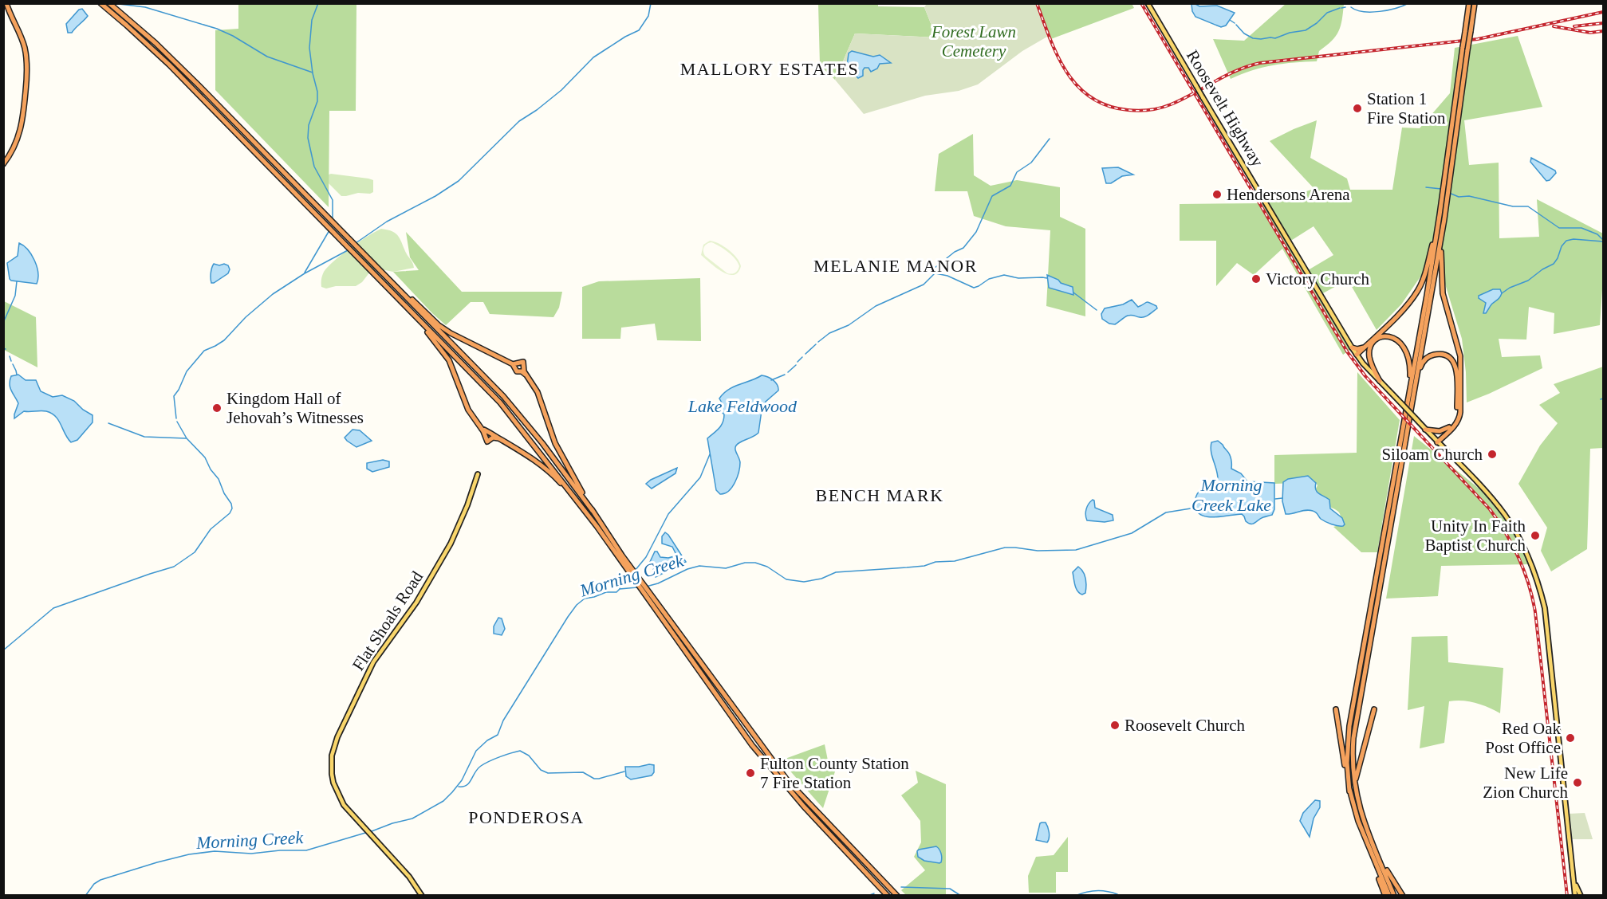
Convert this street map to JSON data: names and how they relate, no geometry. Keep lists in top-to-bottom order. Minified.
{"streets":{"main road":["Roosevelt Highway","Flat Shoals Road"]},"districts":["MALLORY ESTATES","MELANIE MANOR","BENCH MARK","PONDEROSA"],"water":["Lake Feldwood","Morning Creek Lake","Morning Creek"],"parks":["Forest Lawn Cemetery"],"places":["Station 1 Fire Station","Hendersons Arena","Victory Church","Kingdom Hall of Jehovah’s Witnesses","Siloam Church","Unity In Faith Baptist Church","Roosevelt Church","Red Oak Post Office","Fulton County Station 7 Fire Station","New Life Zion Church"]}
